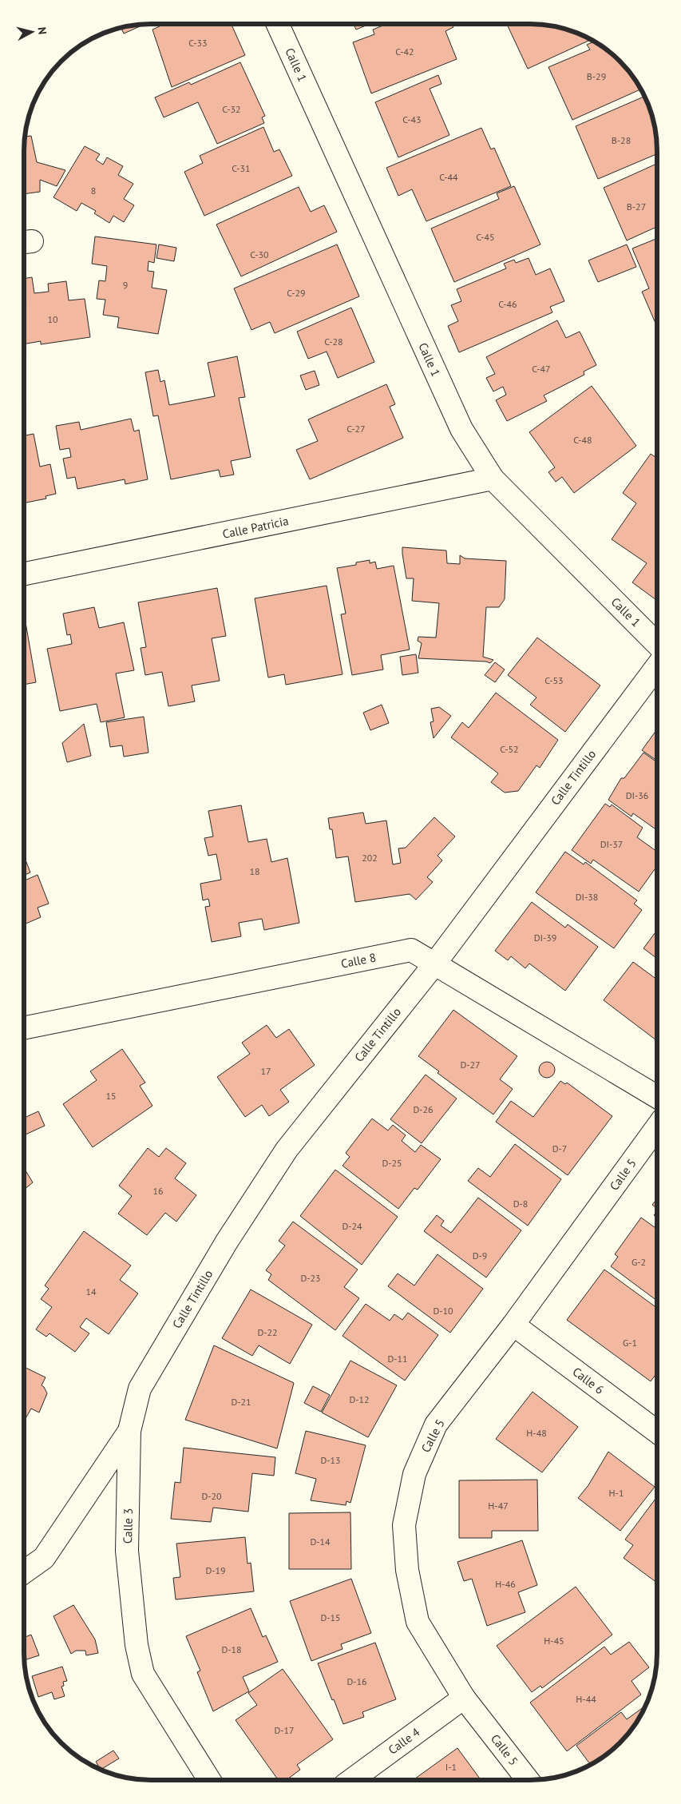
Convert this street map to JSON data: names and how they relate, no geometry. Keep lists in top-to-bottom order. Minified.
{"streets":{"street":["Calle 1","Calle Patricia","Calle Tintillo","Calle 8","Calle 5","Calle 6","Calle 3","Calle 4"]},"crossings":[["Calle 1","Calle Patricia"],["Calle Tintillo","Calle 8"],["Calle Tintillo","Calle 3"],["Calle 5","Calle 6"],["Calle 5","Calle 4"]],"house_numbers":["C-33","C-42","B-29","C-32","C-43","B-28","C-31","C-44","8","B-27","C-45","C-30","9","C-29","C-46","10","C-28","C-47","C-27","C-48","C-53","C-52","DI-36","DI-37","202","18","DI-38","DI-39","D-27","17","15","D-26","D-7","D-25","16","D-8","D-24","D-9","G-2","D-23","14","D-10","D-22","G-1","D-11","D-12","D-21","H-48","D-13","H-1","D-20","H-47","D-14","D-19","H-46","D-15","H-45","D-18","D-16","H-44","D-17","I-1"],"north":"right"}
